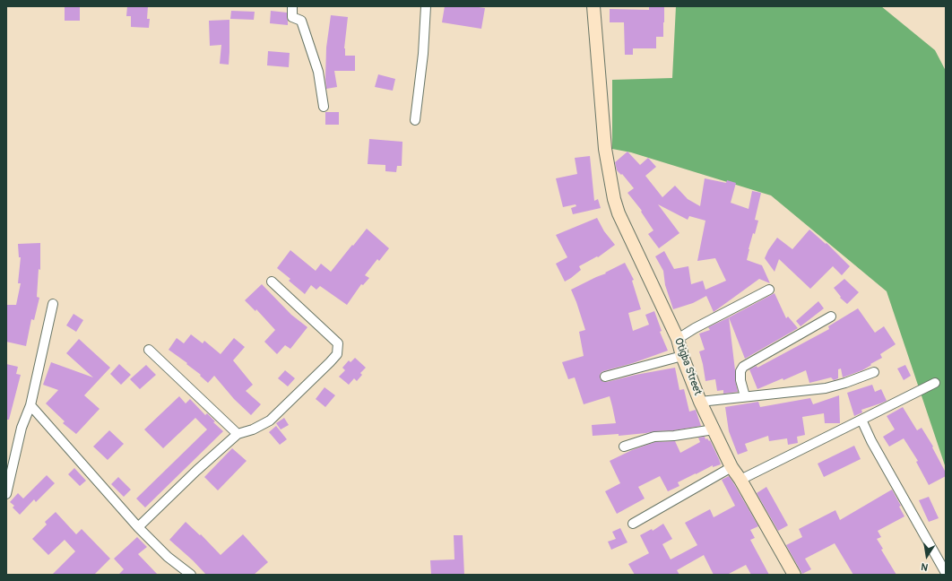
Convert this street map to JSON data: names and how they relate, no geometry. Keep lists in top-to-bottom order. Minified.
{"streets":{"street":["Otigba Street"]},"north":"bottom"}
